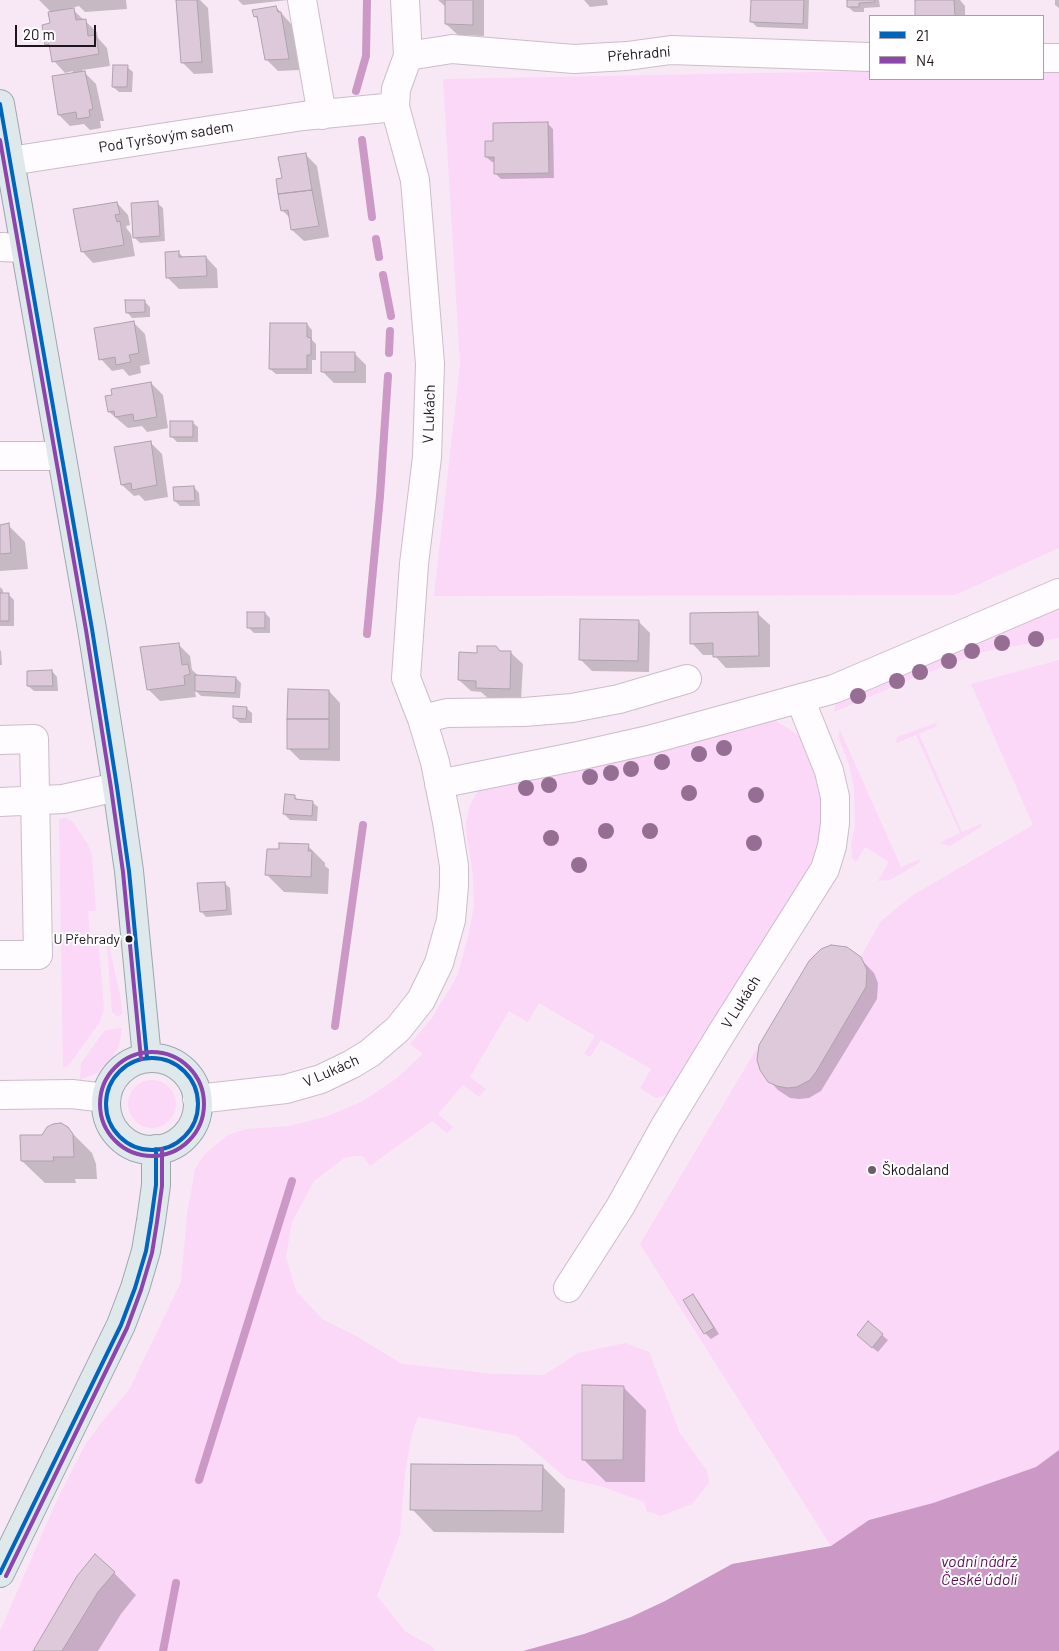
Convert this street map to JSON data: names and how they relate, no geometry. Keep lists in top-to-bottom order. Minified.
{"streets":{"street":["Přehradní","Pod Tyršovým sadem","V Lukách"]},"crossings":[["Přehradní","V Lukách"]],"water":["vodní nádrž České údolí"],"places":["U Přehrady","Škodaland"],"lines":["transit line 21","transit line N4"],"legend":["21","N4"],"scale_bar":"20 m"}
